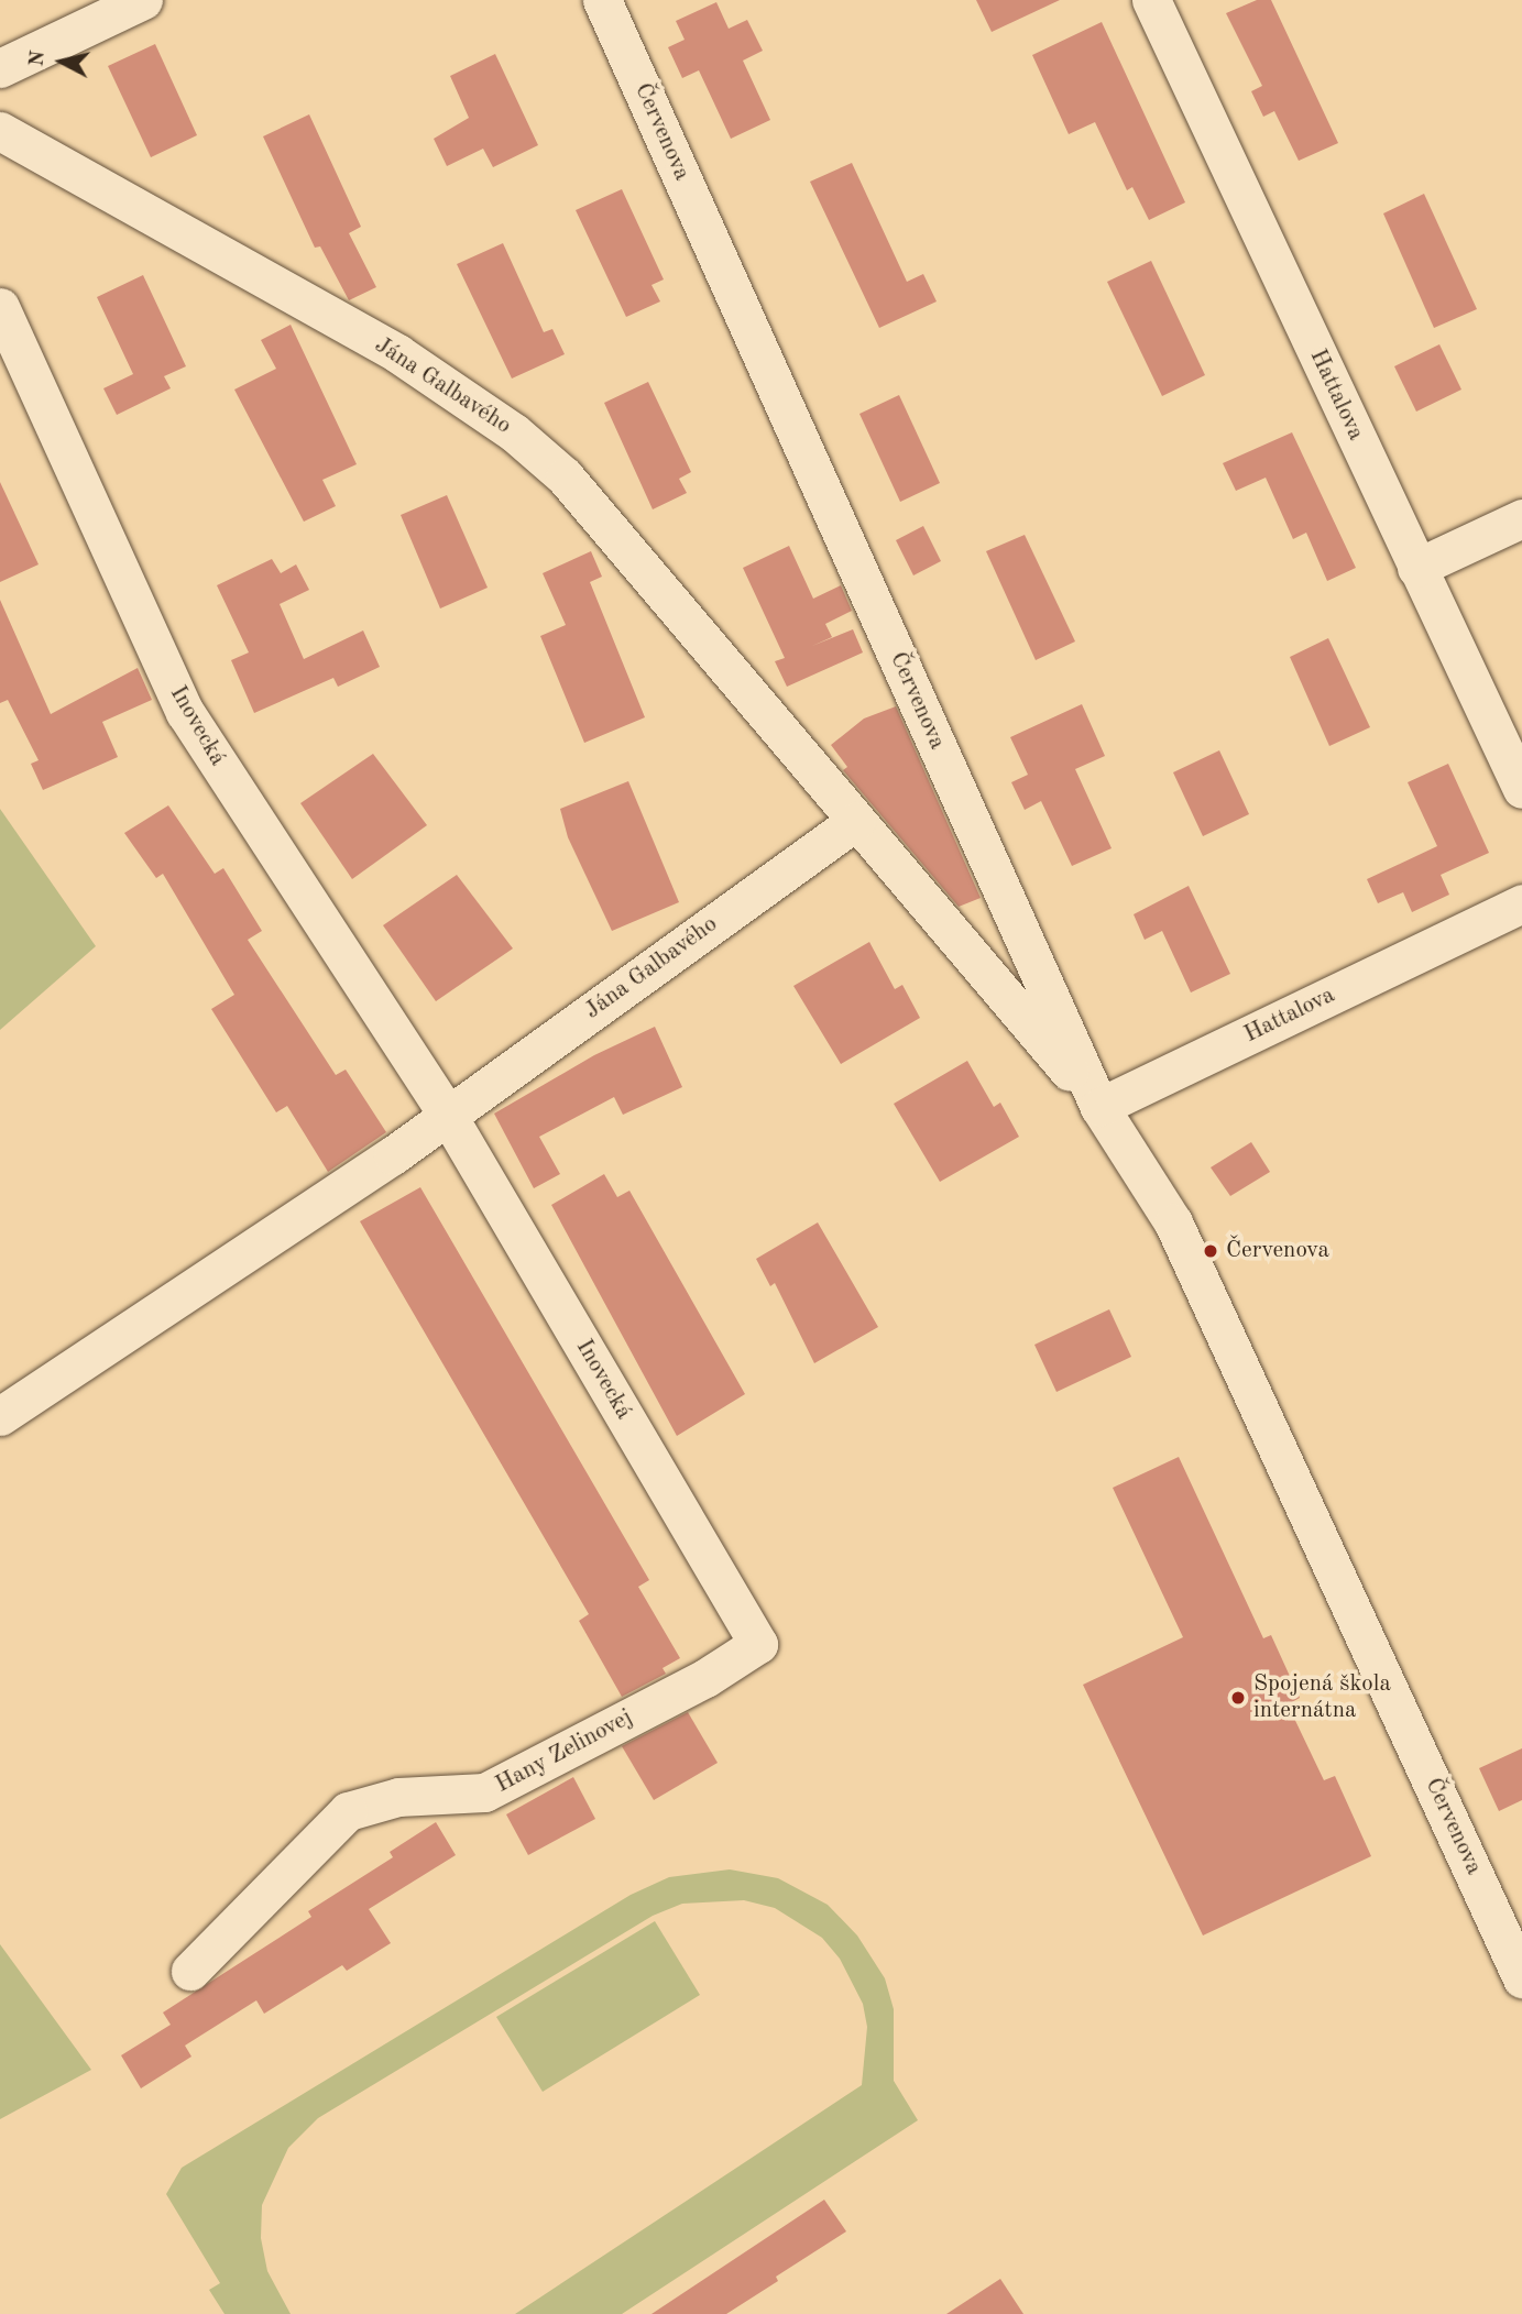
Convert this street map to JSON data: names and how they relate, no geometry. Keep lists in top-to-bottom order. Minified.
{"streets":{"street":["Červenova","Jána Galbavého","Hattalova","Inovecká","Hany Zelinovej"]},"crossings":[["Červenova","Jána Galbavého"],["Červenova","Hattalova"],["Jána Galbavého","Hattalova"],["Jána Galbavého","Inovecká"],["Inovecká","Hany Zelinovej"]],"places":["Červenova","Spojená škola internátna"],"north":"left"}
